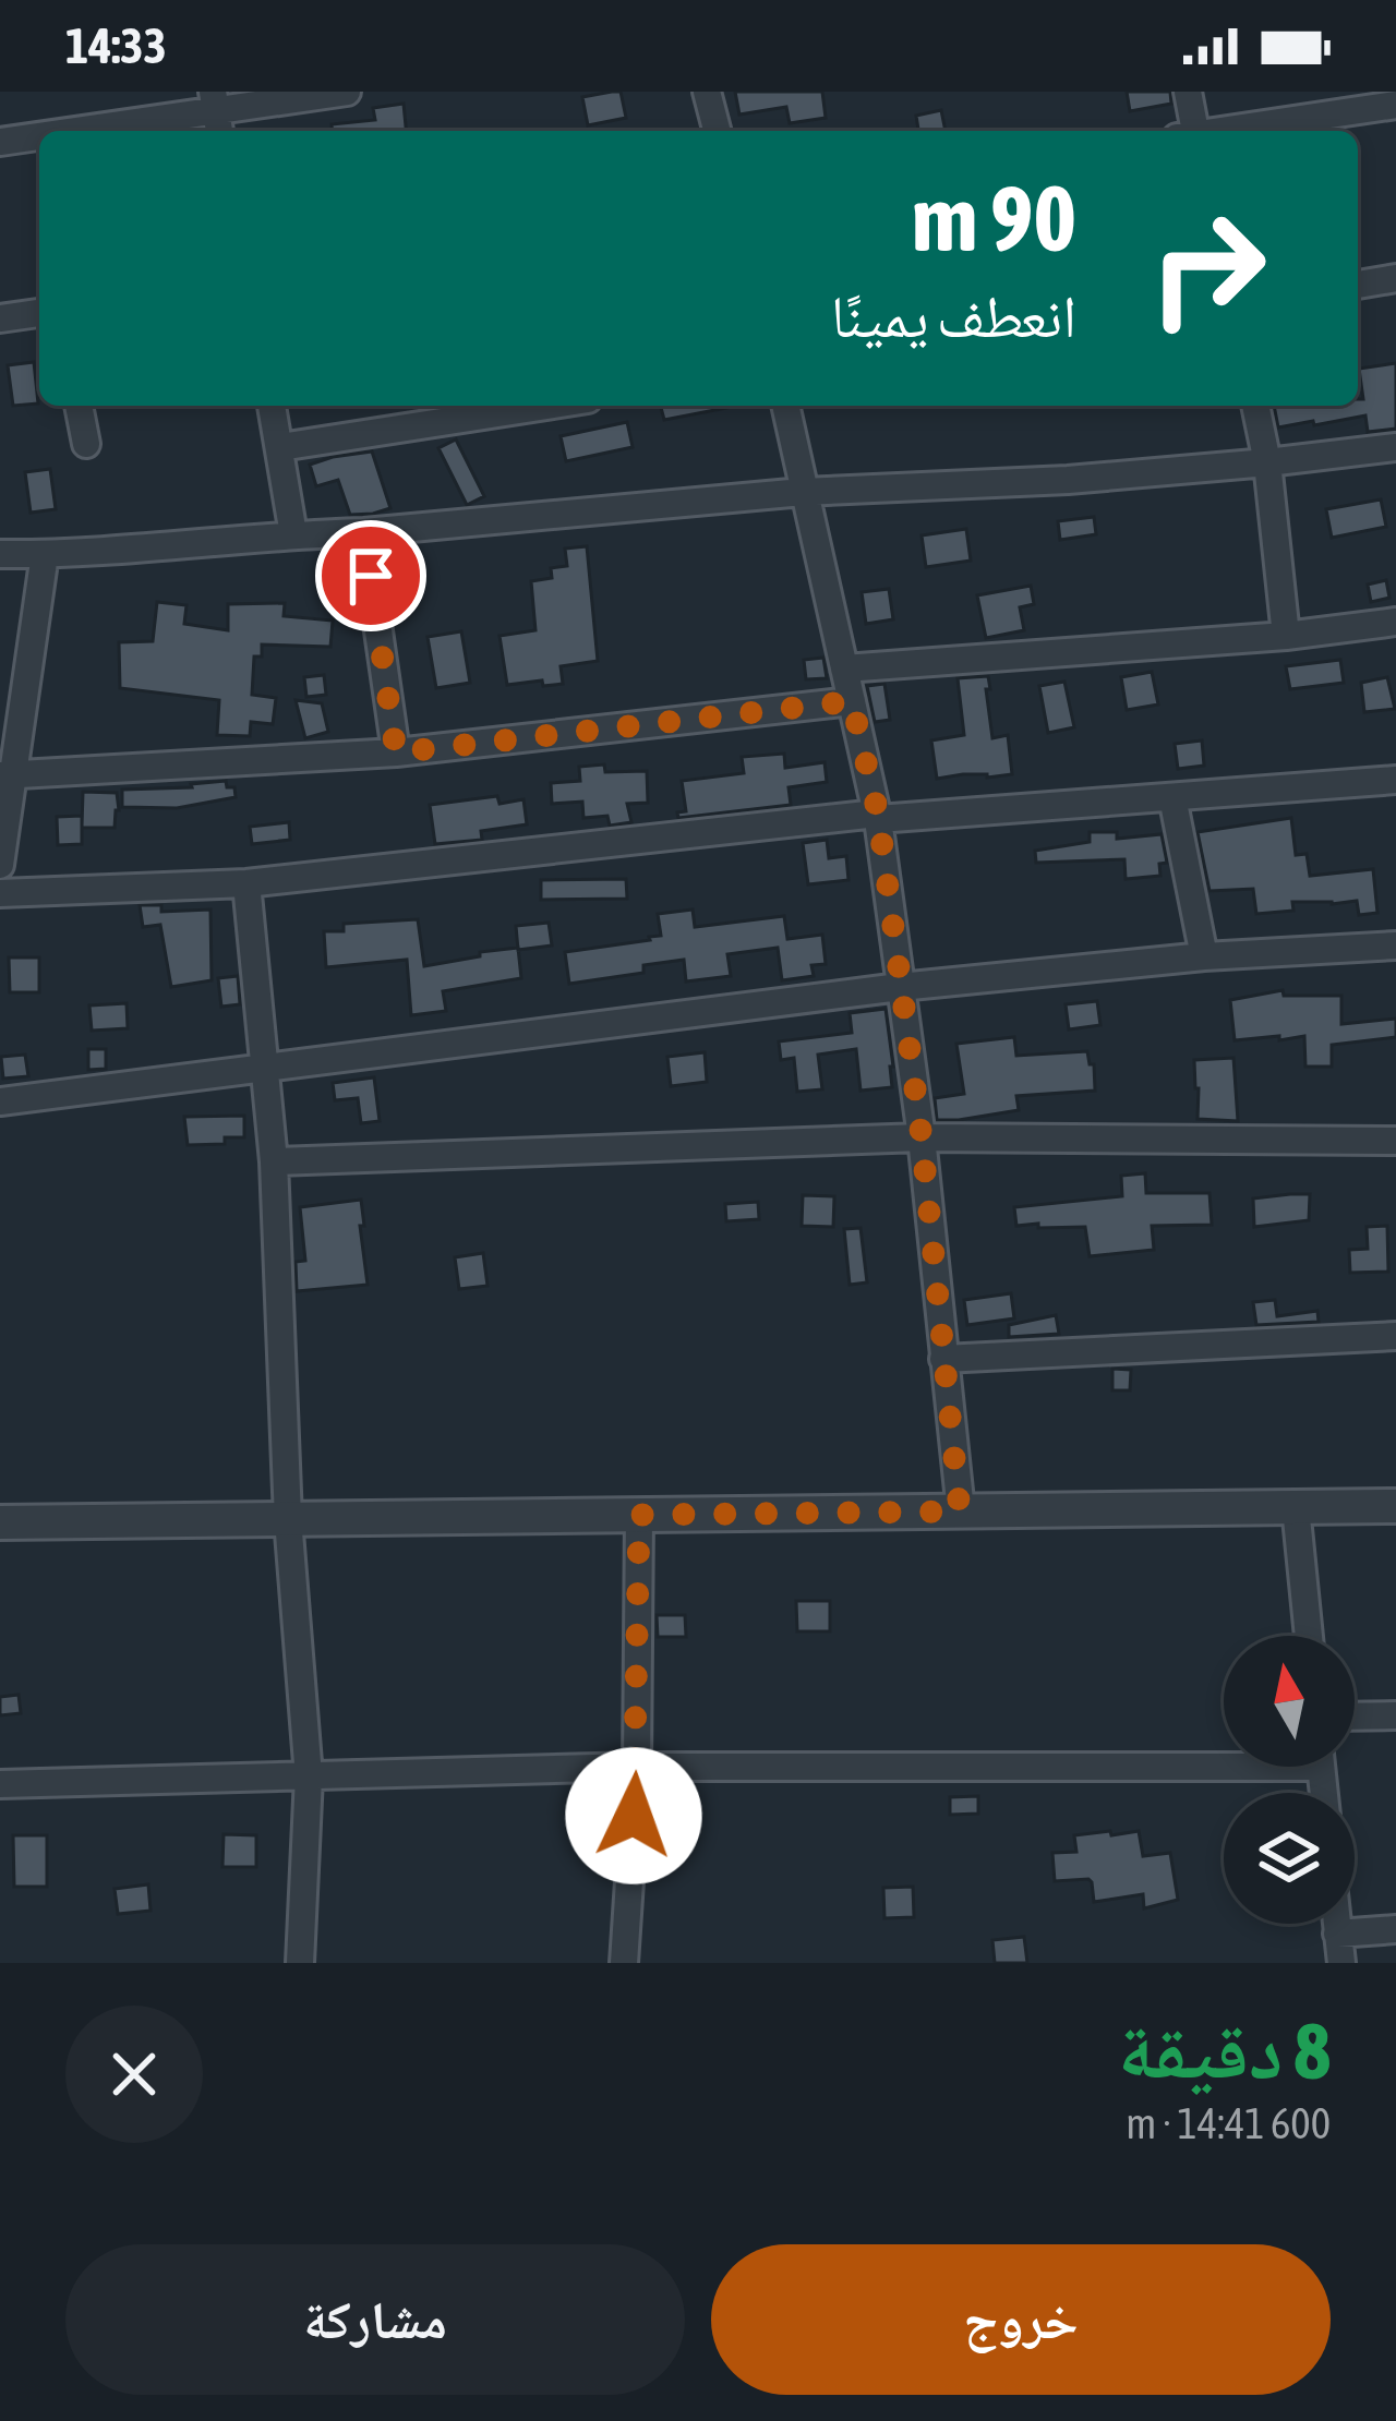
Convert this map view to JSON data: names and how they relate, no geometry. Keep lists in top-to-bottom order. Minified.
{"north":"top","page":{"status":"14:33","turn":["90 m","انعطف يمينًا"],"heading":["8 دقيقة","600 m · 14:41"],"buttons":["خروج","مشاركة"]}}
